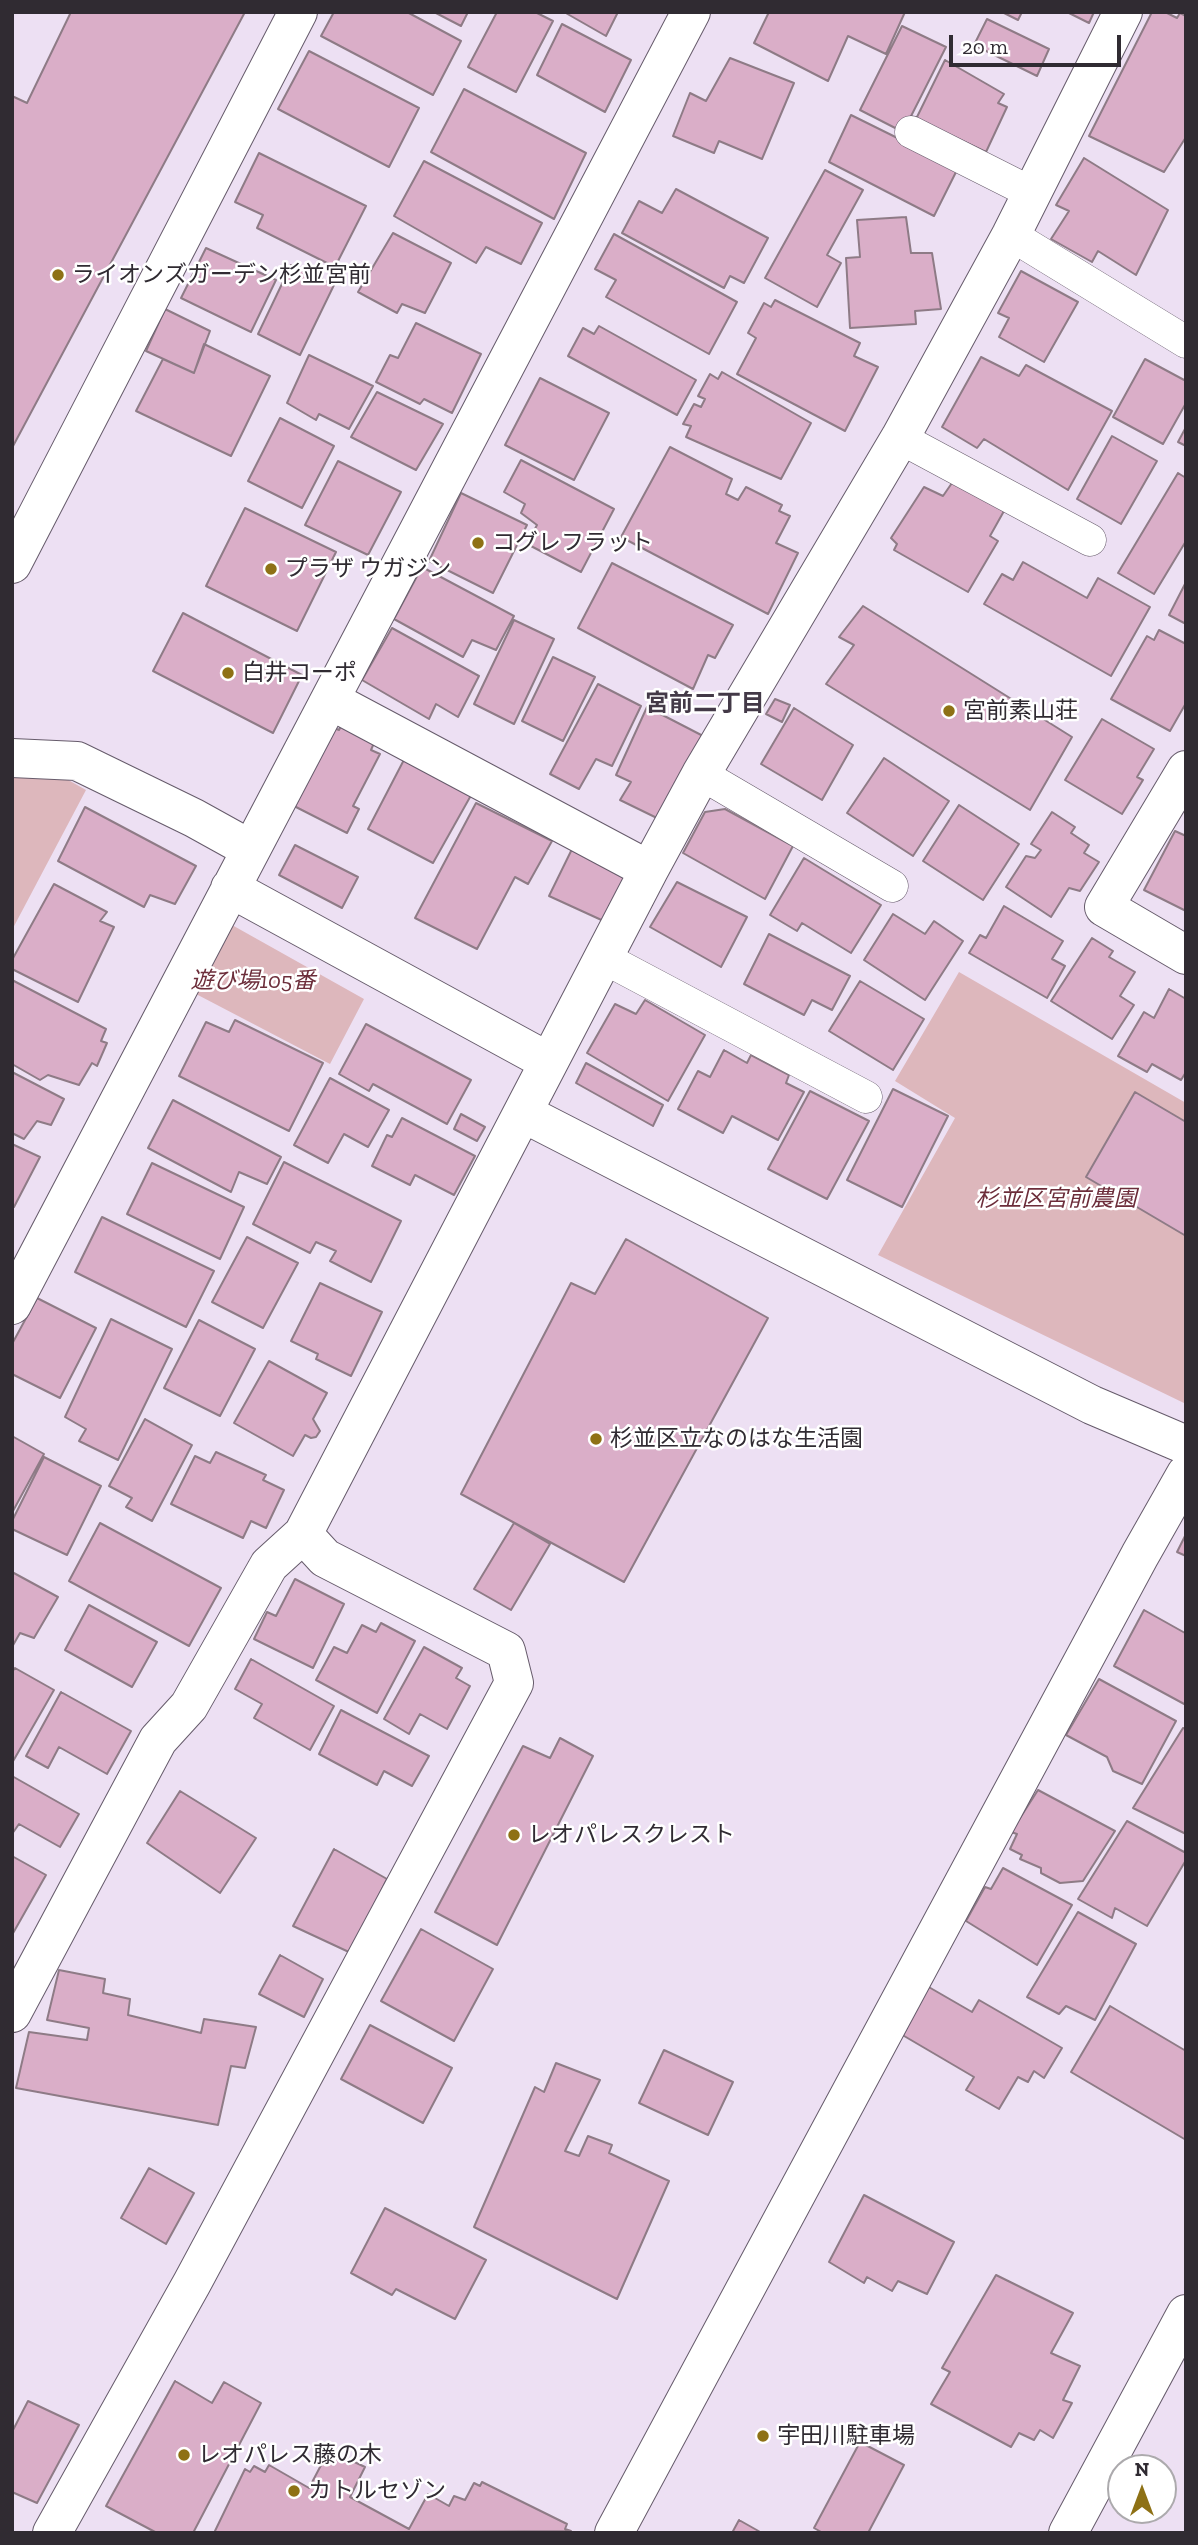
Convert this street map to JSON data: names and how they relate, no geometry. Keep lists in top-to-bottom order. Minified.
{"districts":["宮前二丁目"],"parks":["遊び場105番","杉並区宮前農園"],"places":["ライオンズガーデン杉並宮前","コグレフラット","プラザ ウガジン","白井コーポ","宮前素山荘","杉並区立なのはな生活園","レオパレスクレスト","宇田川駐車場","レオパレス藤の木","カトルセゾン"],"scale_bar":"20 m","north":"top"}
